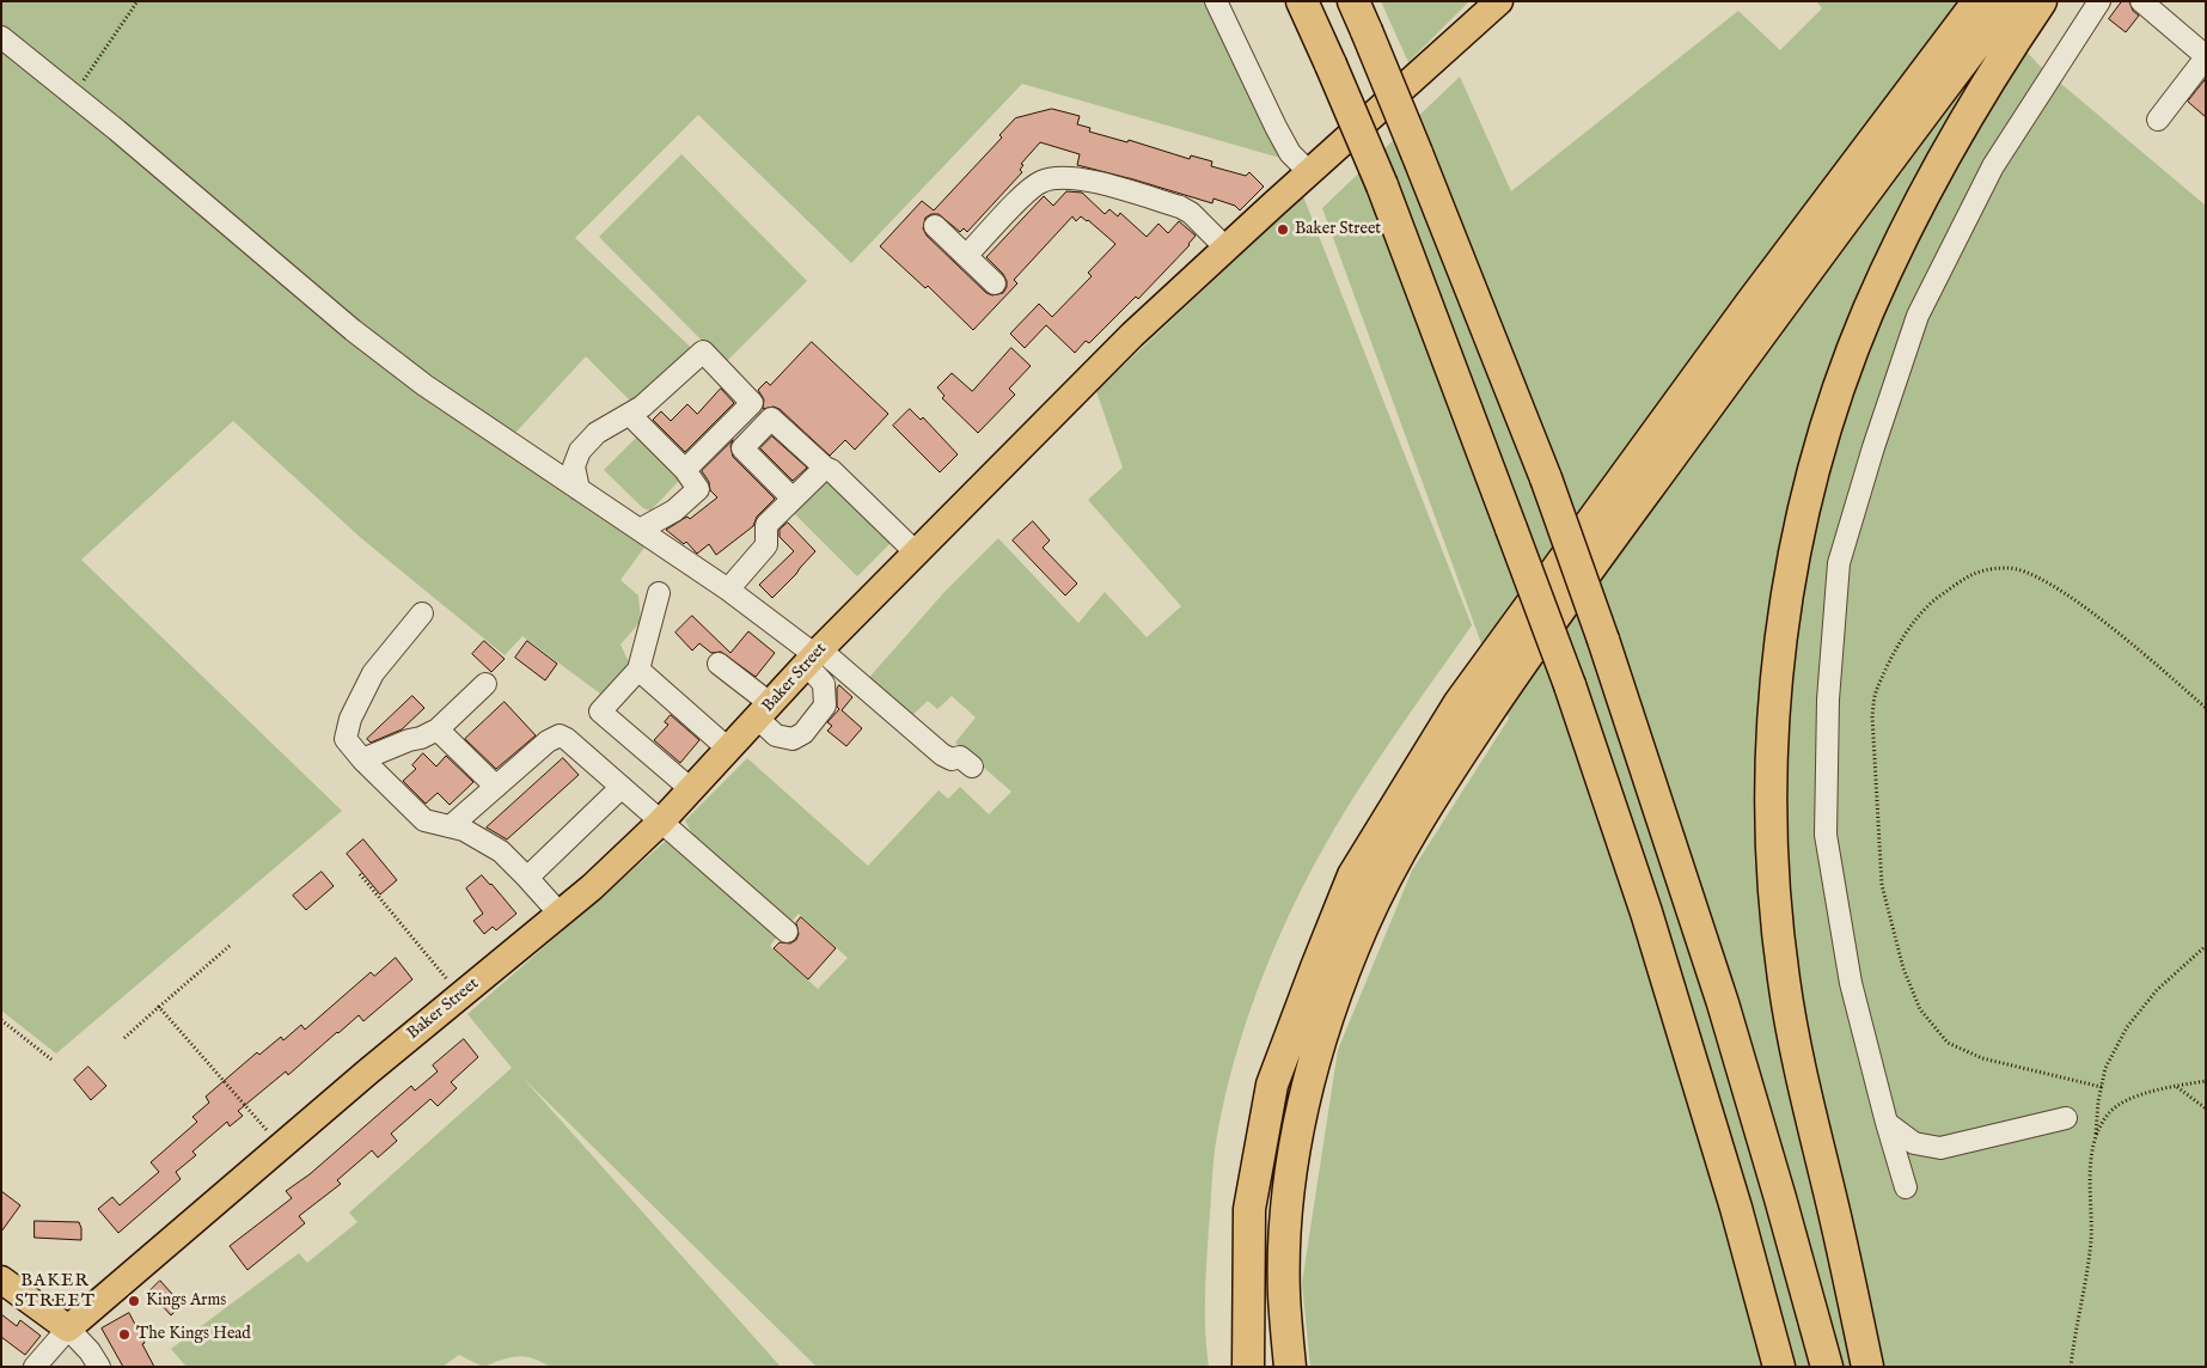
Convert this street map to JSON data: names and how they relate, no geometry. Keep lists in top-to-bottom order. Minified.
{"streets":{"main road":["Baker Street"]},"districts":["BAKER STREET"],"places":["Baker Street","Kings Arms","The Kings Head"]}
